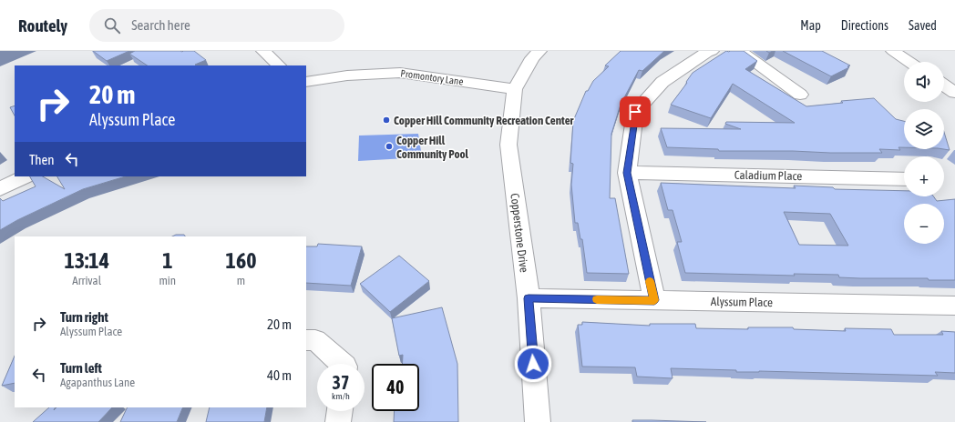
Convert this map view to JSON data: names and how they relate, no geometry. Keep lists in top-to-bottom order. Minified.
{"streets":{"street":["Promontory Lane","Caladium Place","Copperstone Drive","Alyssum Place"]},"crossings":[["Promontory Lane","Copperstone Drive"],["Copperstone Drive","Alyssum Place"]],"places":["Copper Hill Community Recreation Center","Copper Hill Community Pool"],"page":{"header":"Routely","search":"Search here","nav":["Map","Directions","Saved"],"map_buttons":["+","−"],"turn":["20 m","Alyssum Place"],"then":"Then","eta":["13:14","Arrival","1","min","160","m"],"list":[{"name":"Turn right","note":"Alyssum Place","value":"20 m"},{"name":"Turn left","note":"Agapanthus Lane","value":"40 m"}],"speed":"37 km/h","limit":"40"}}
